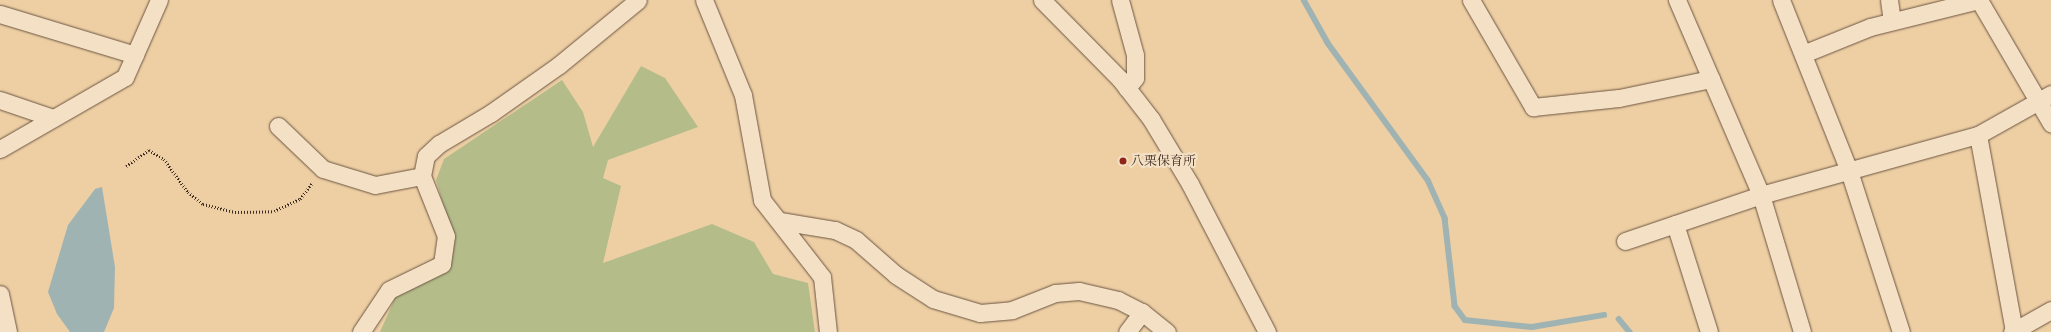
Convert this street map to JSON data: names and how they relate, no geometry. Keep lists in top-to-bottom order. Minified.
{"places":["八栗保育所"]}
